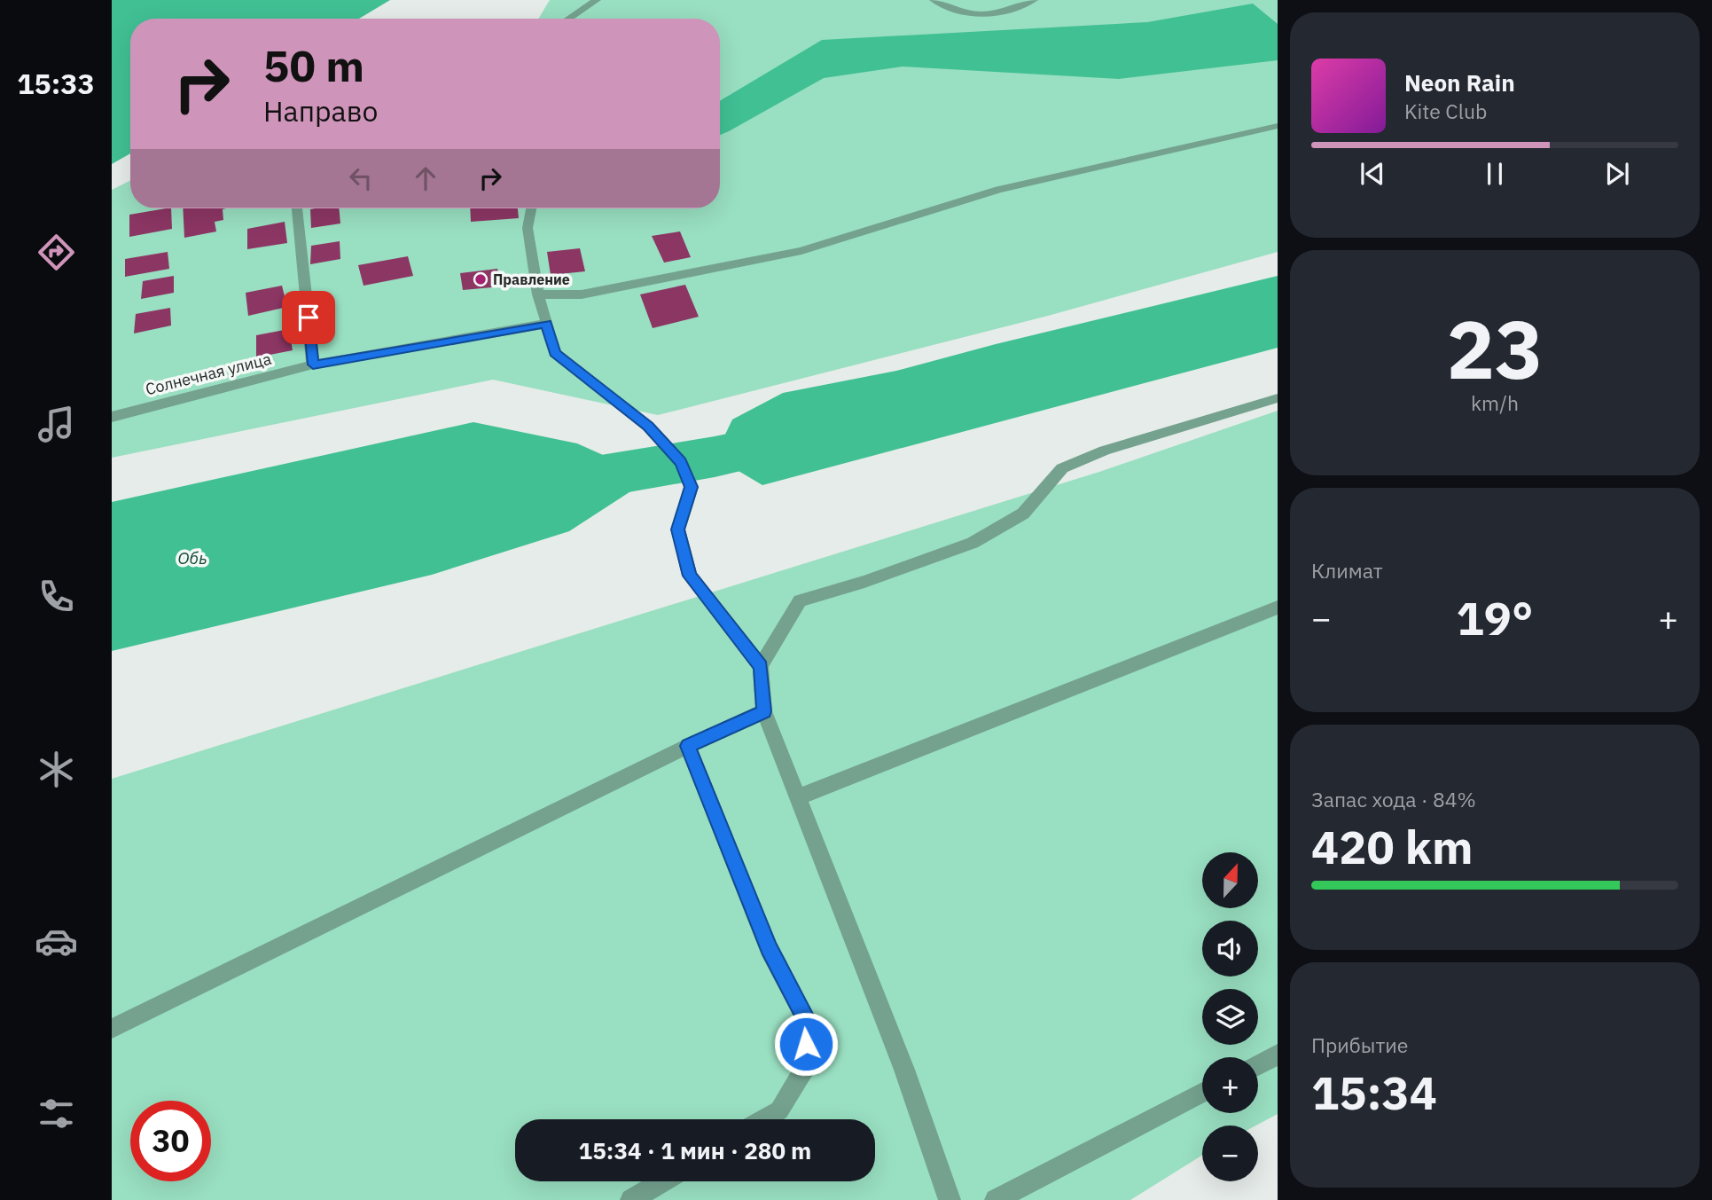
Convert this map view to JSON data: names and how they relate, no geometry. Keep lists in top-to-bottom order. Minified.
{"streets":{"street":["Солнечная улица"]},"water":["Обь"],"places":["Правление"],"north":"top","page":{"tabs":"15:33","turn":["50 m","Направо"],"song":["Neon Rain","Kite Club"],"tile":[["23","km/h"],"Климат",["Запас хода · 84%","420 km"],["Прибытие","15:34"]],"heat":["−","19°","+"],"map_buttons":["+","−"],"limit":"30","trip":"15:34 · 1 мин · 280 m"}}
